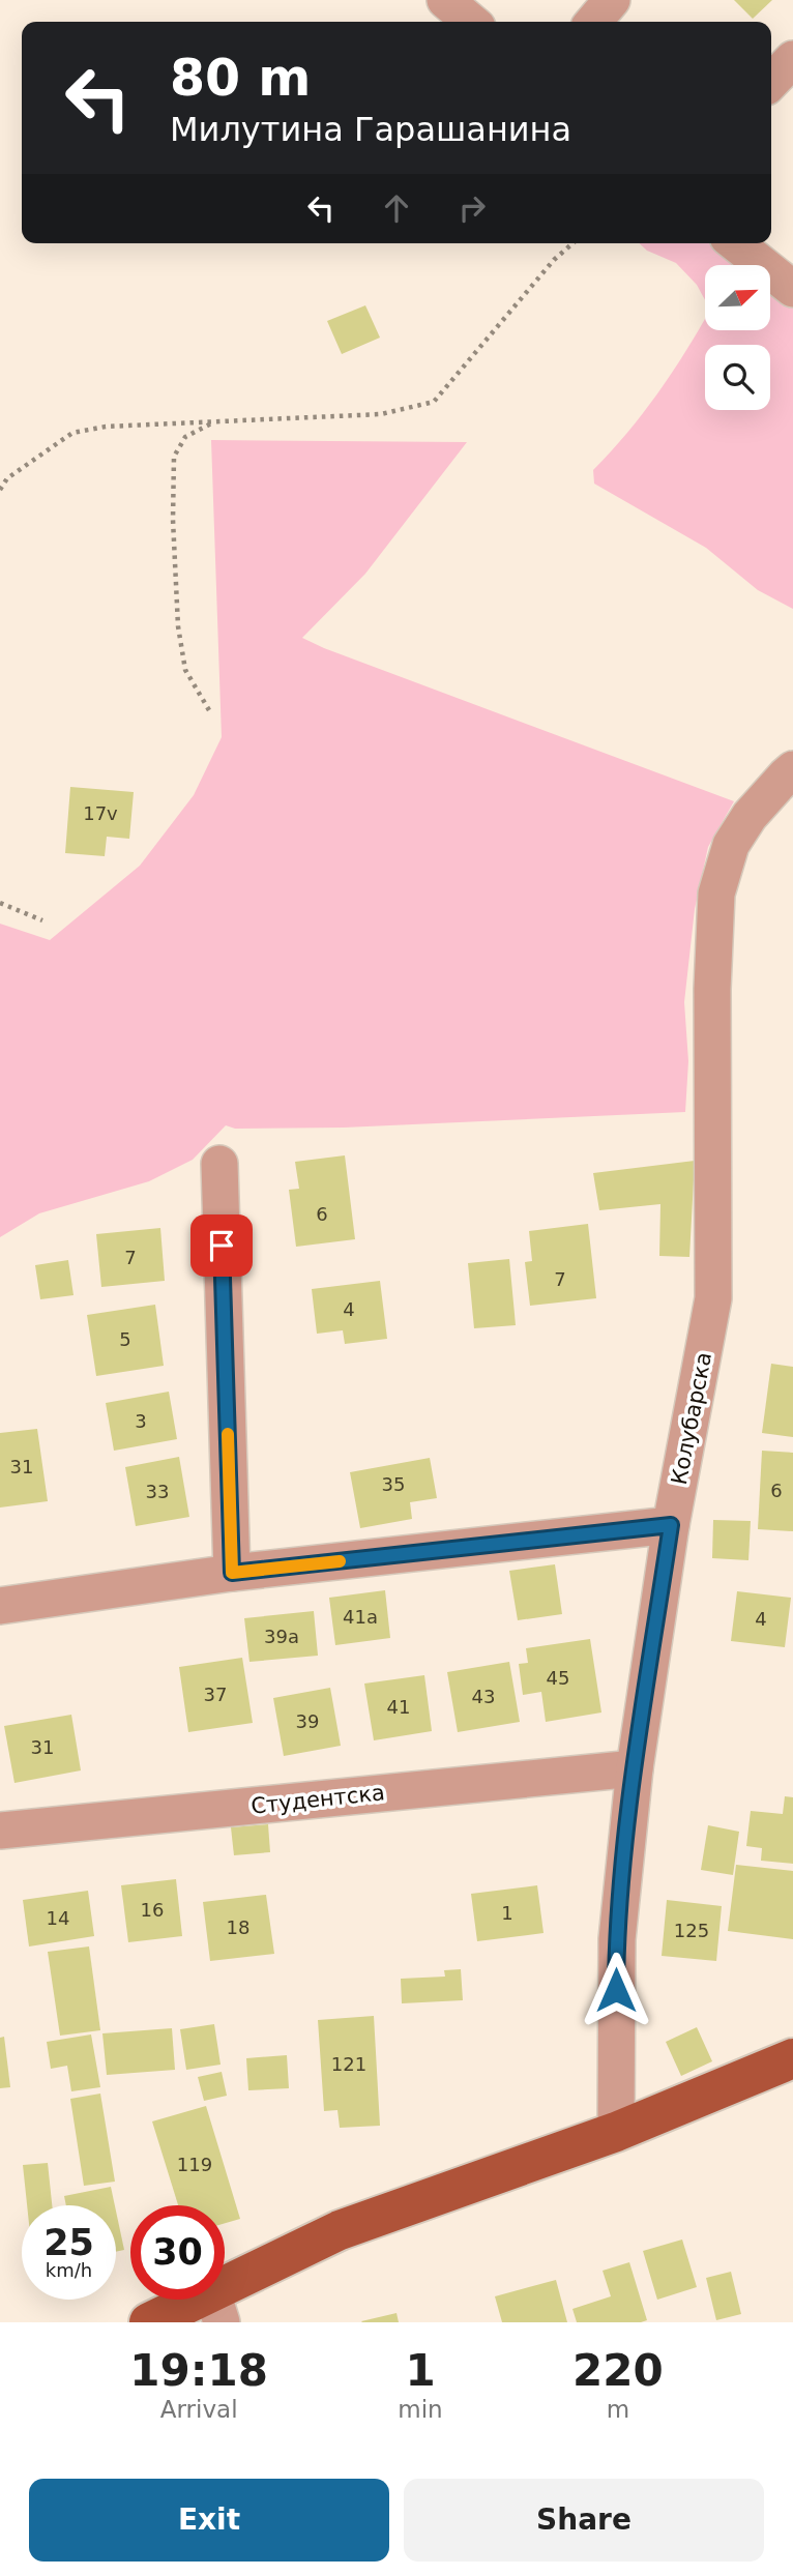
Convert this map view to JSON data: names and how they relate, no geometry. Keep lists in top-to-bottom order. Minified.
{"streets":{"street":["Колубарска","Студентска"]},"crossings":[["Колубарска","Студентска"]],"house_numbers":["17v","6","7","7","4","5","3","31","35","6","33","41a","4","39a","45","37","43","41","39","31","16","1","14","18","125","121","119"],"north":"top right","page":{"turn":["80 m","Милутина Гарашанина"],"speed":"25 km/h","limit":"30","eta":["19:18","Arrival","1","min","220","m"],"buttons":["Exit","Share"]}}
